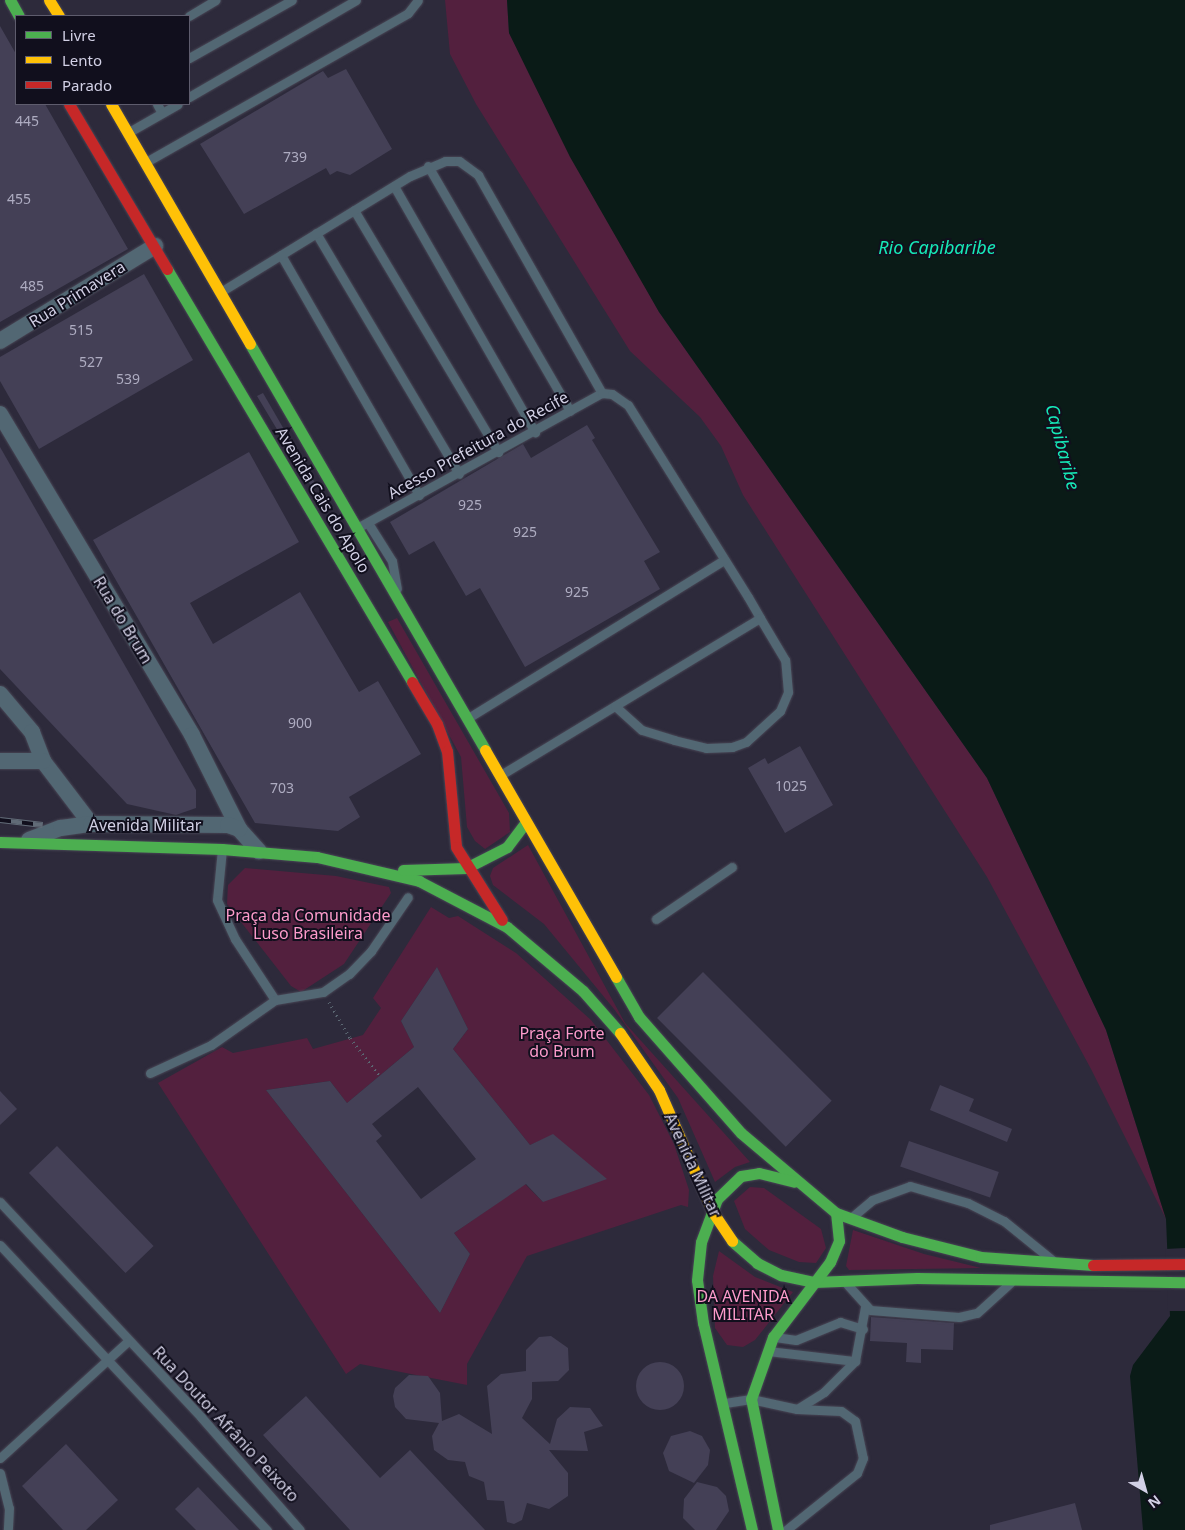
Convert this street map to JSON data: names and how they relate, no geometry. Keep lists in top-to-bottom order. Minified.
{"streets":{"main road":["Avenida Cais do Apolo","Avenida Militar"],"street":["Rua Primavera","Rua do Brum"],"lane":["Acesso Prefeitura do Recife","Rua Doutor Afrânio Peixoto"]},"crossings":[["Rua Primavera","Avenida Cais do Apolo"],["Acesso Prefeitura do Recife","Avenida Cais do Apolo"],["Avenida Cais do Apolo","Avenida Militar"],["Rua do Brum","Avenida Militar"]],"water":["Rio Capibaribe","Capibaribe"],"parks":["Praça da Comunidade Luso Brasileira","Praça Forte do Brum","DA AVENIDA MILITAR"],"house_numbers":["445","739","455","485","515","527","539","925","925","925","900","1025","703"],"legend":["Livre","Lento","Parado"],"north":"bottom right"}
